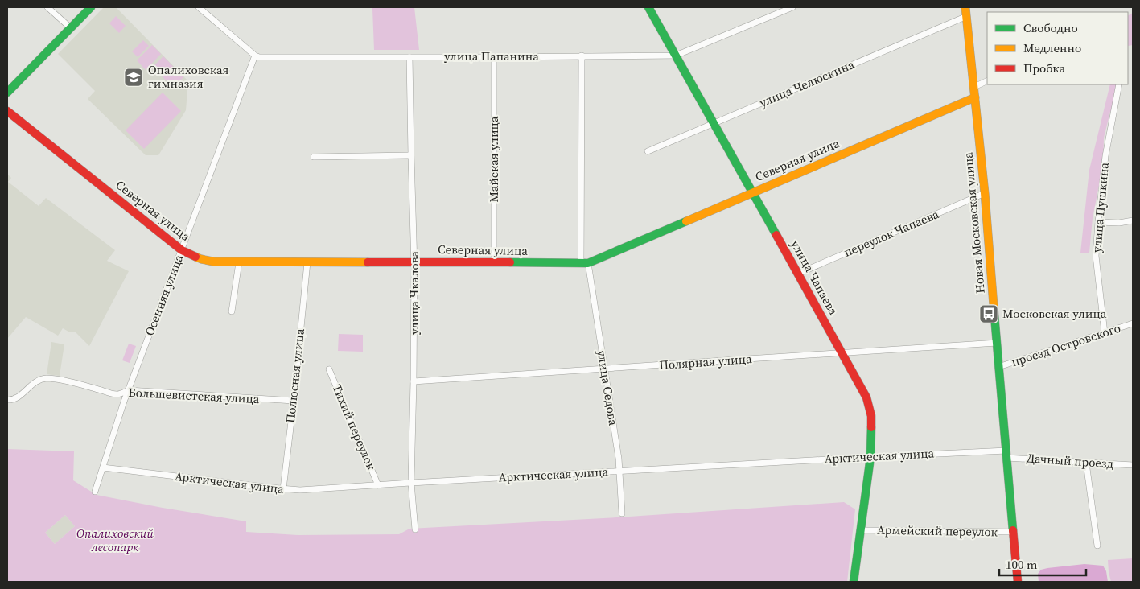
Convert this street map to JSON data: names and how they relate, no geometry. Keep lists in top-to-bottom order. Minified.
{"streets":{"street":["улица Папанина","улица Челюскина","Майская улица","Северная улица","улица Пушкина","Новая Московская улица","переулок Чапаева","улица Чапаева","улица Чкалова","Осенняя улица","проезд Островского","Полярная улица","Полюсная улица","улица Седова","Большевистская улица","Тихий переулок","Арктическая улица","Дачный проезд","Армейский переулок"]},"crossings":[["улица Папанина","Майская улица"],["улица Папанина","улица Чапаева"],["улица Папанина","улица Чкалова"],["улица Папанина","Осенняя улица"],["улица Папанина","улица Седова"],["улица Челюскина","Новая Московская улица"],["улица Челюскина","улица Чапаева"],["Майская улица","Северная улица"],["Северная улица","Новая Московская улица"],["Северная улица","улица Чапаева"],["Северная улица","улица Чкалова"],["Северная улица","Осенняя улица"],["Северная улица","Полюсная улица"],["Северная улица","улица Седова"],["улица Пушкина","проезд Островского"],["Новая Московская улица","переулок Чапаева"],["Новая Московская улица","проезд Островского"],["Новая Московская улица","Полярная улица"],["Новая Московская улица","Арктическая улица"],["Новая Московская улица","Дачный проезд"],["Новая Московская улица","Армейский переулок"],["переулок Чапаева","улица Чапаева"],["улица Чапаева","Полярная улица"],["улица Чапаева","Арктическая улица"],["улица Чапаева","Армейский переулок"],["улица Чкалова","Полярная улица"],["улица Чкалова","Арктическая улица"],["Осенняя улица","Большевистская улица"],["Осенняя улица","Арктическая улица"],["Полярная улица","улица Седова"],["Полюсная улица","Большевистская улица"],["Полюсная улица","Арктическая улица"],["улица Седова","Арктическая улица"],["Тихий переулок","Арктическая улица"],["Арктическая улица","Дачный проезд"]],"parks":["Опалиховский лесопарк"],"places":{"school or university":["Опалиховская гимназия"],"bus stop":["Московская улица"]},"legend":["Свободно","Медленно","Пробка"],"scale_bar":"100 m"}
